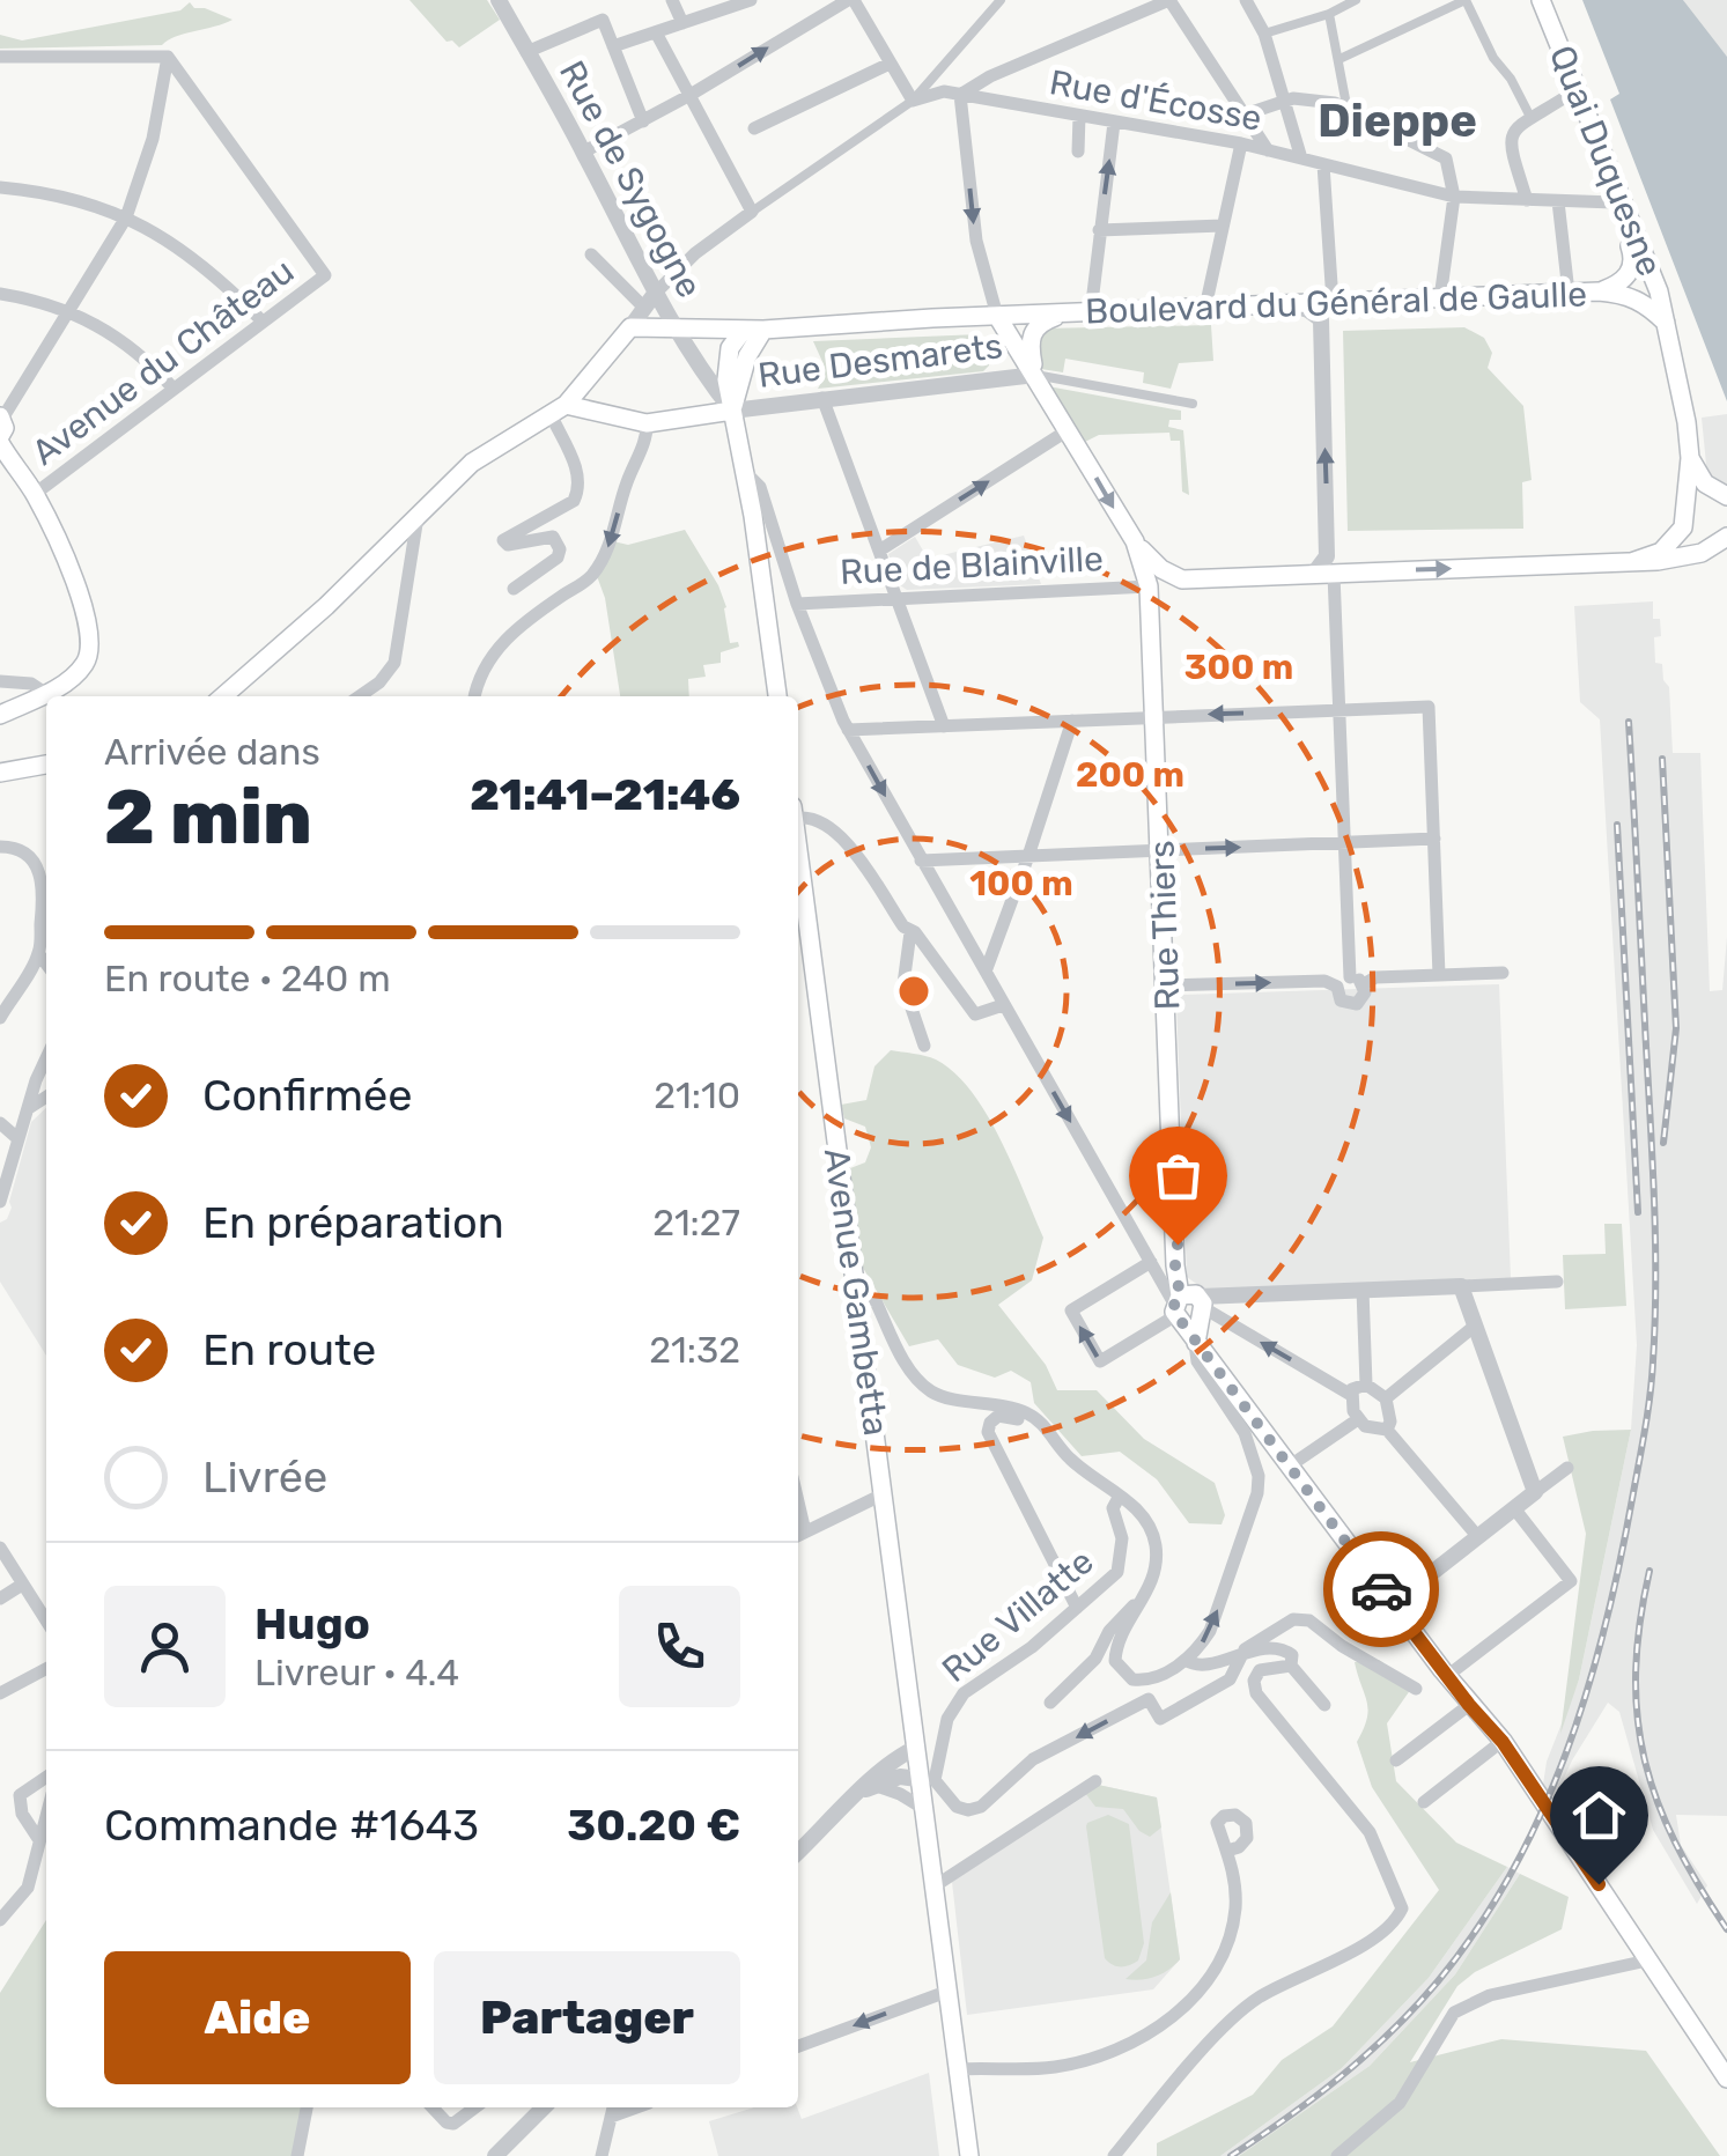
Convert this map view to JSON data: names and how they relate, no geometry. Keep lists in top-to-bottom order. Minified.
{"streets":{"main road":["Quai Duquesne","Boulevard du Général de Gaulle","Rue Thiers","Avenue Gambetta"],"street":["Rue d'Écosse","Rue de Sygogne","Rue Desmarets","Avenue du Château","Rue de Blainville","Rue Villatte"]},"crossings":[["Rue d'Écosse","Quai Duquesne"],["Quai Duquesne","Boulevard du Général de Gaulle"],["Rue de Sygogne","Boulevard du Général de Gaulle"],["Rue de Sygogne","Rue Desmarets"],["Rue de Blainville","Rue Thiers"],["Avenue Gambetta","Rue Villatte"]],"districts":["Dieppe"],"page":{"heading":["2 min","Arrivée dans","21:41–21:46"],"panel":["Hugo","Livreur · 4.4","Commande #1643","30.20 €"],"bar":"En route · 240 m","list":[["Confirmée","21:10"],["En préparation","21:27"],["En route","21:32"],"Livrée"],"buttons":["Aide","Partager"]},"rings":["300 m","200 m","100 m"]}
